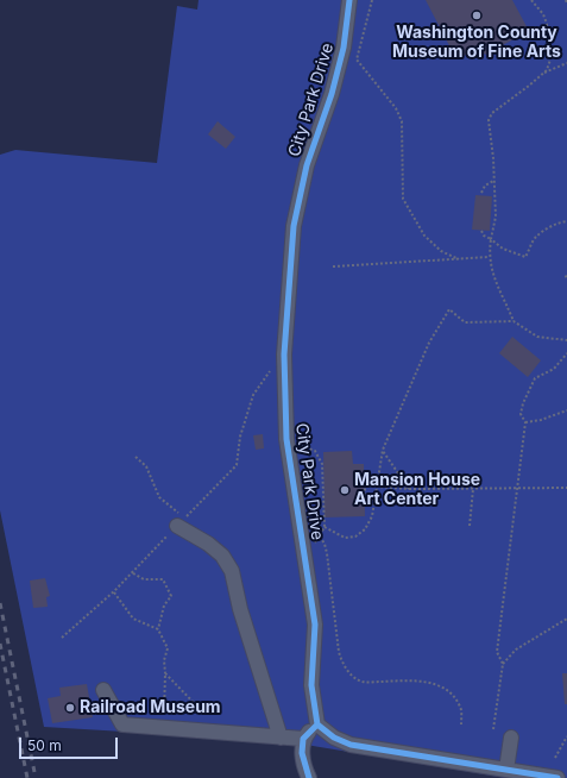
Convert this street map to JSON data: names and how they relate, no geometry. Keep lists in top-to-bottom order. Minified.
{"streets":{"street":["City Park Drive"]},"places":["Washington County Museum of Fine Arts","Mansion House Art Center","Railroad Museum"],"scale_bar":"50 m"}
